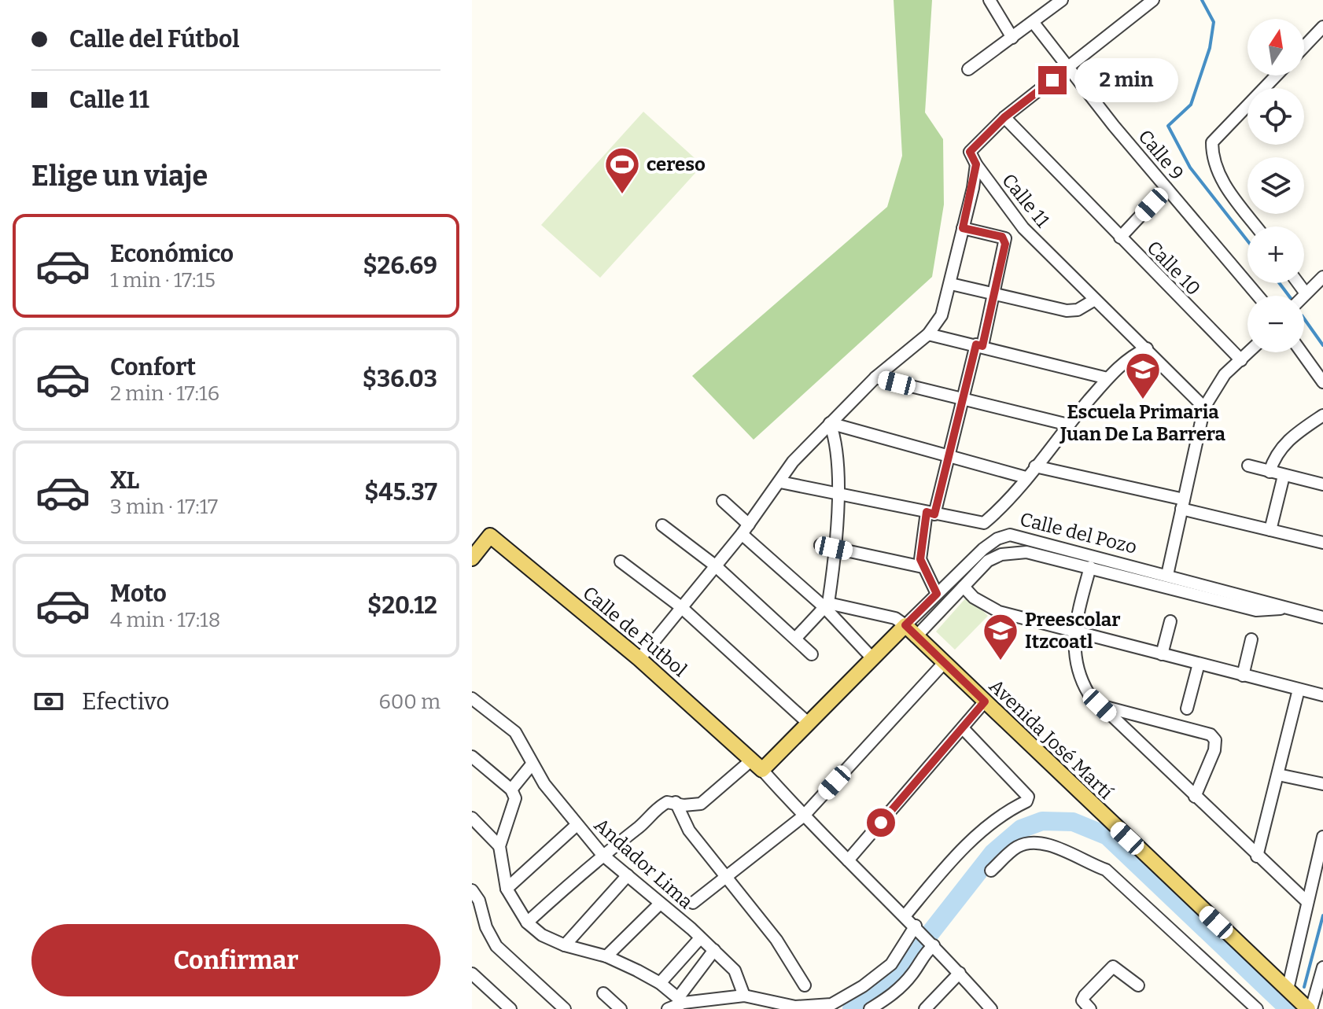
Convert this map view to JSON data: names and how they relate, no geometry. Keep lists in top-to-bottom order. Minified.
{"streets":{"main road":["Calle del Pozo","Calle de Futbol","Avenida José Martí"],"street":["Calle 9","Calle 11","Calle 10","Andador Lima"]},"crossings":[["Calle del Pozo","Calle de Futbol"],["Calle del Pozo","Avenida José Martí"]],"places":{"sports":["cereso"],"school or university":["Escuela Primaria Juan De La Barrera","Preescolar Itzcoatl"]},"north":"top","page":{"banner":["Calle del Fútbol","Calle 11"],"map_buttons":["+","−"],"bubble":"2 min","heading":"Elige un viaje","list":[{"name":"Económico","note":"1 min · 17:15","value":"$26.69"},{"name":"Confort","note":"2 min · 17:16","value":"$36.03"},{"name":"XL","note":"3 min · 17:17","value":"$45.37"},{"name":"Moto","note":"4 min · 17:18","value":"$20.12"}],"pay":["Efectivo","600 m"],"buttons":"Confirmar"}}
